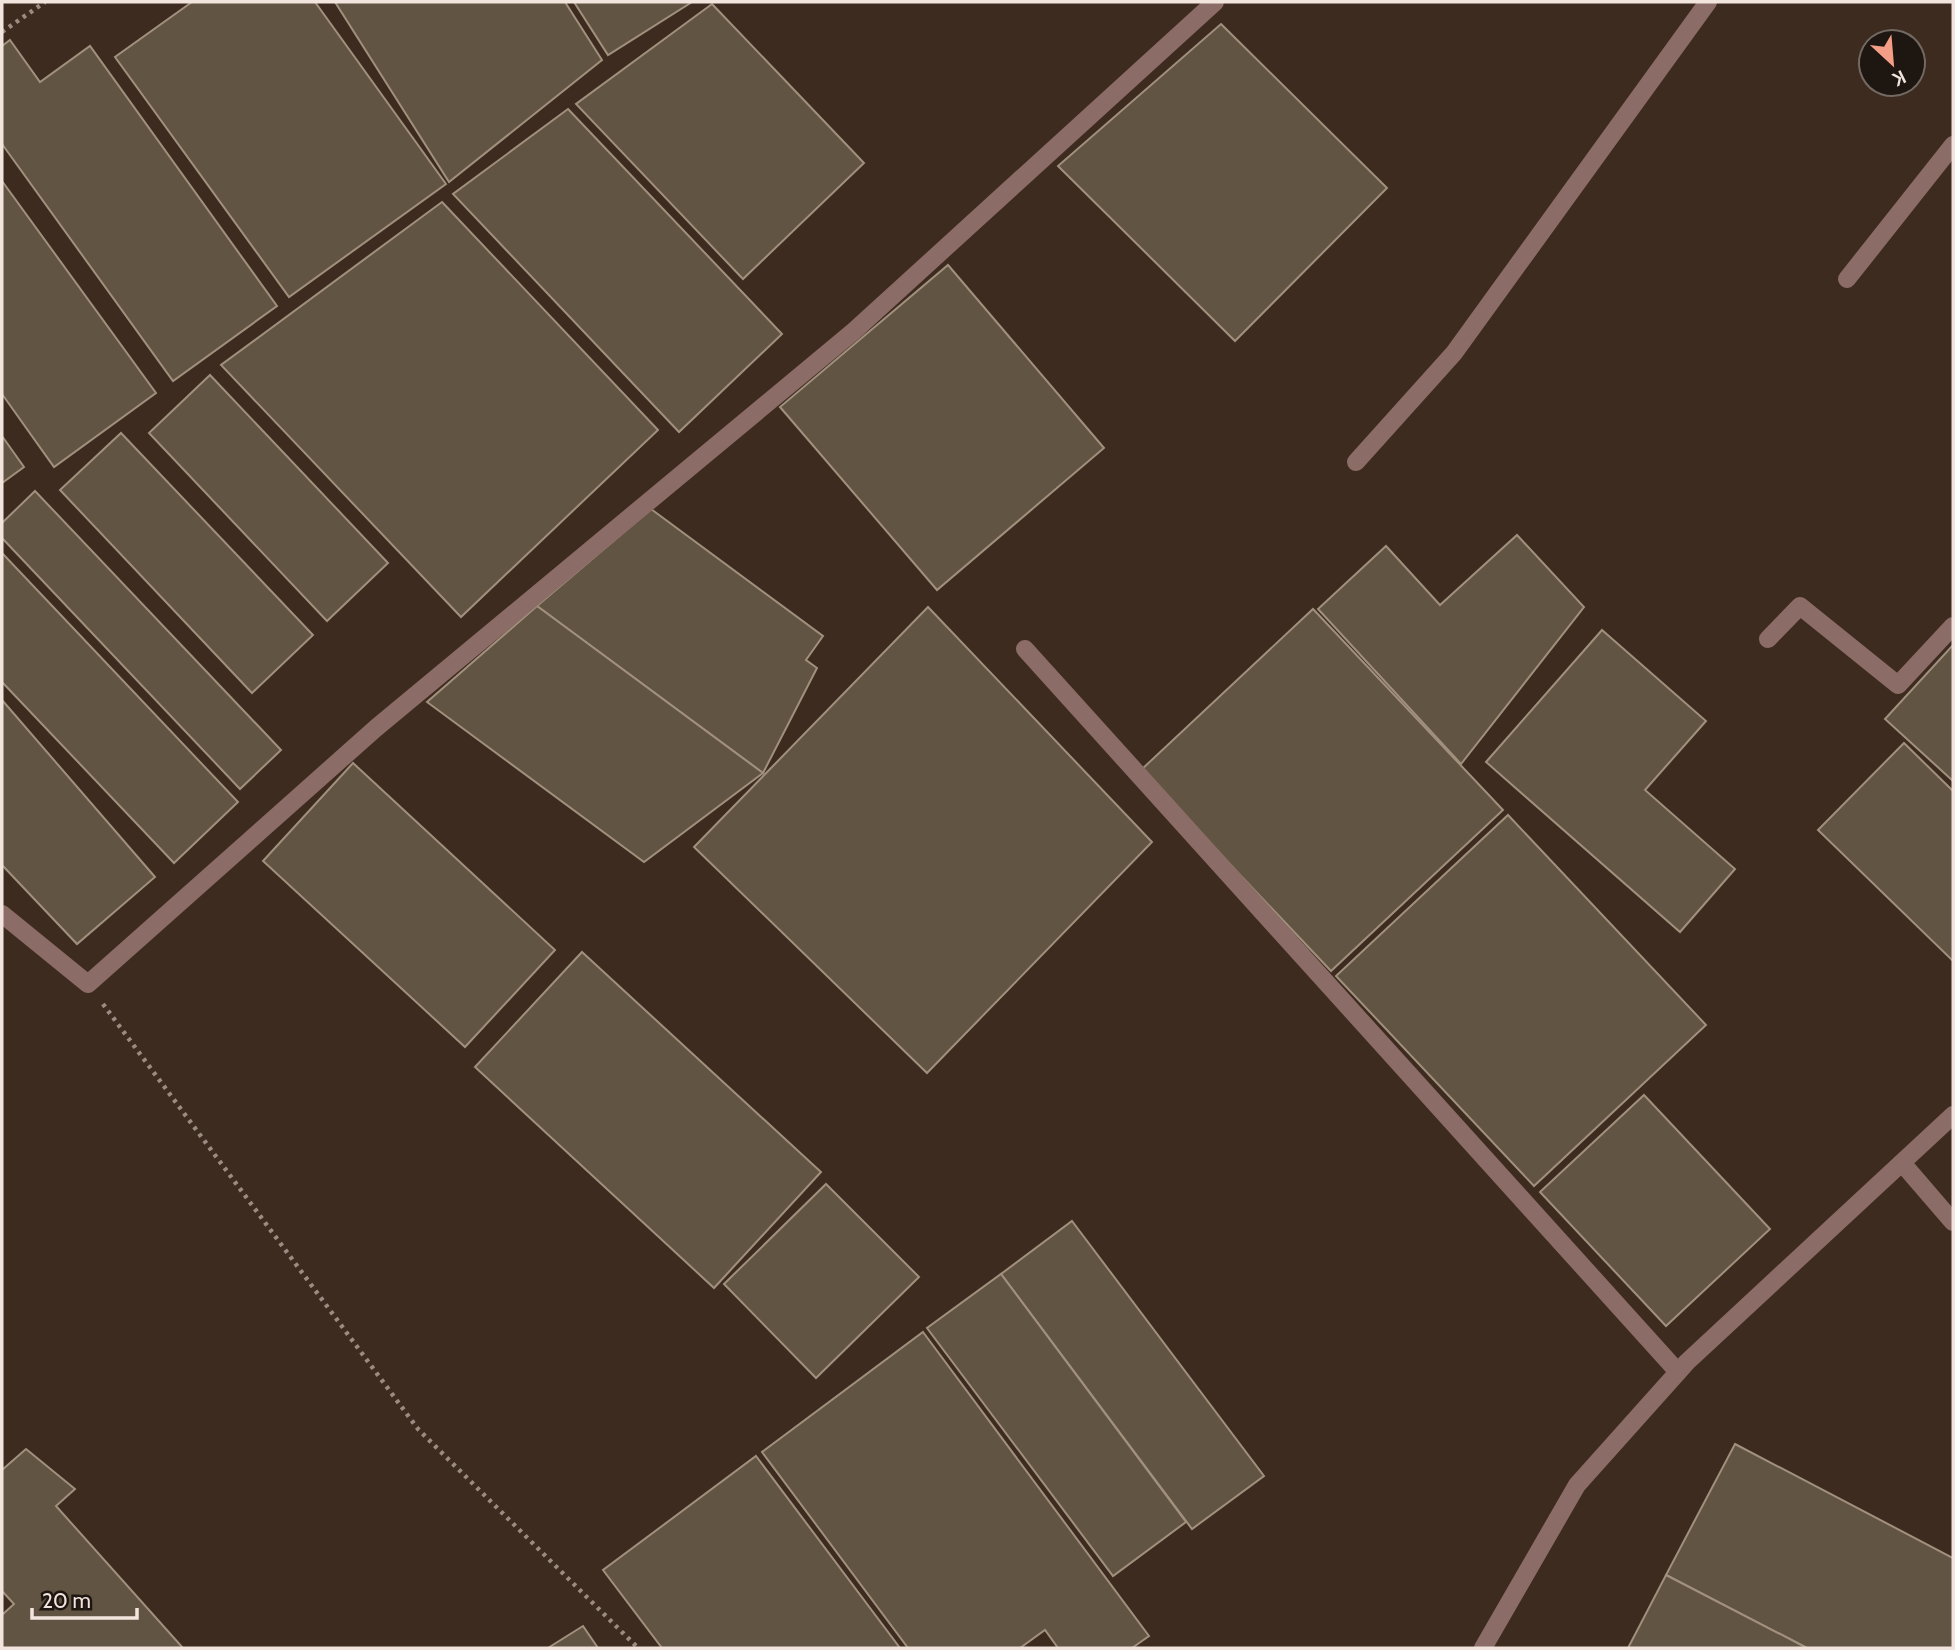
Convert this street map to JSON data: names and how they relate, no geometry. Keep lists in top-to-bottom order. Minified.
{"scale_bar":"20 m","north":"bottom right"}
